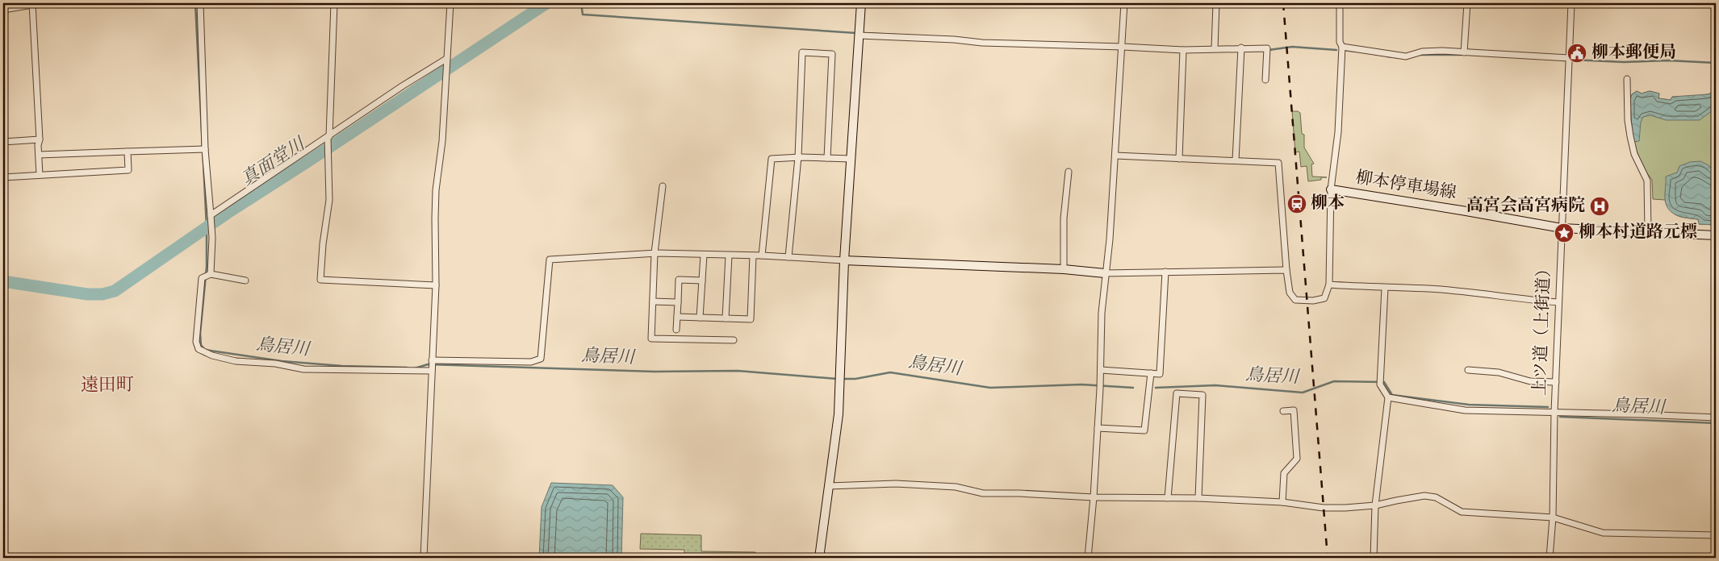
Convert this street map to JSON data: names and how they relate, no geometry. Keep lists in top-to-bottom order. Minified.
{"streets":{"street":["柳本停車場線","上ツ道（上街道）"]},"crossings":[["柳本停車場線","上ツ道（上街道）"]],"districts":["遠田町"],"water":["真面堂川","鳥居川"],"places":{"public building":["柳本郵便局"],"station":["柳本"],"hospital":["高宮会高宮病院"],"place":["柳本村道路元標"]}}
